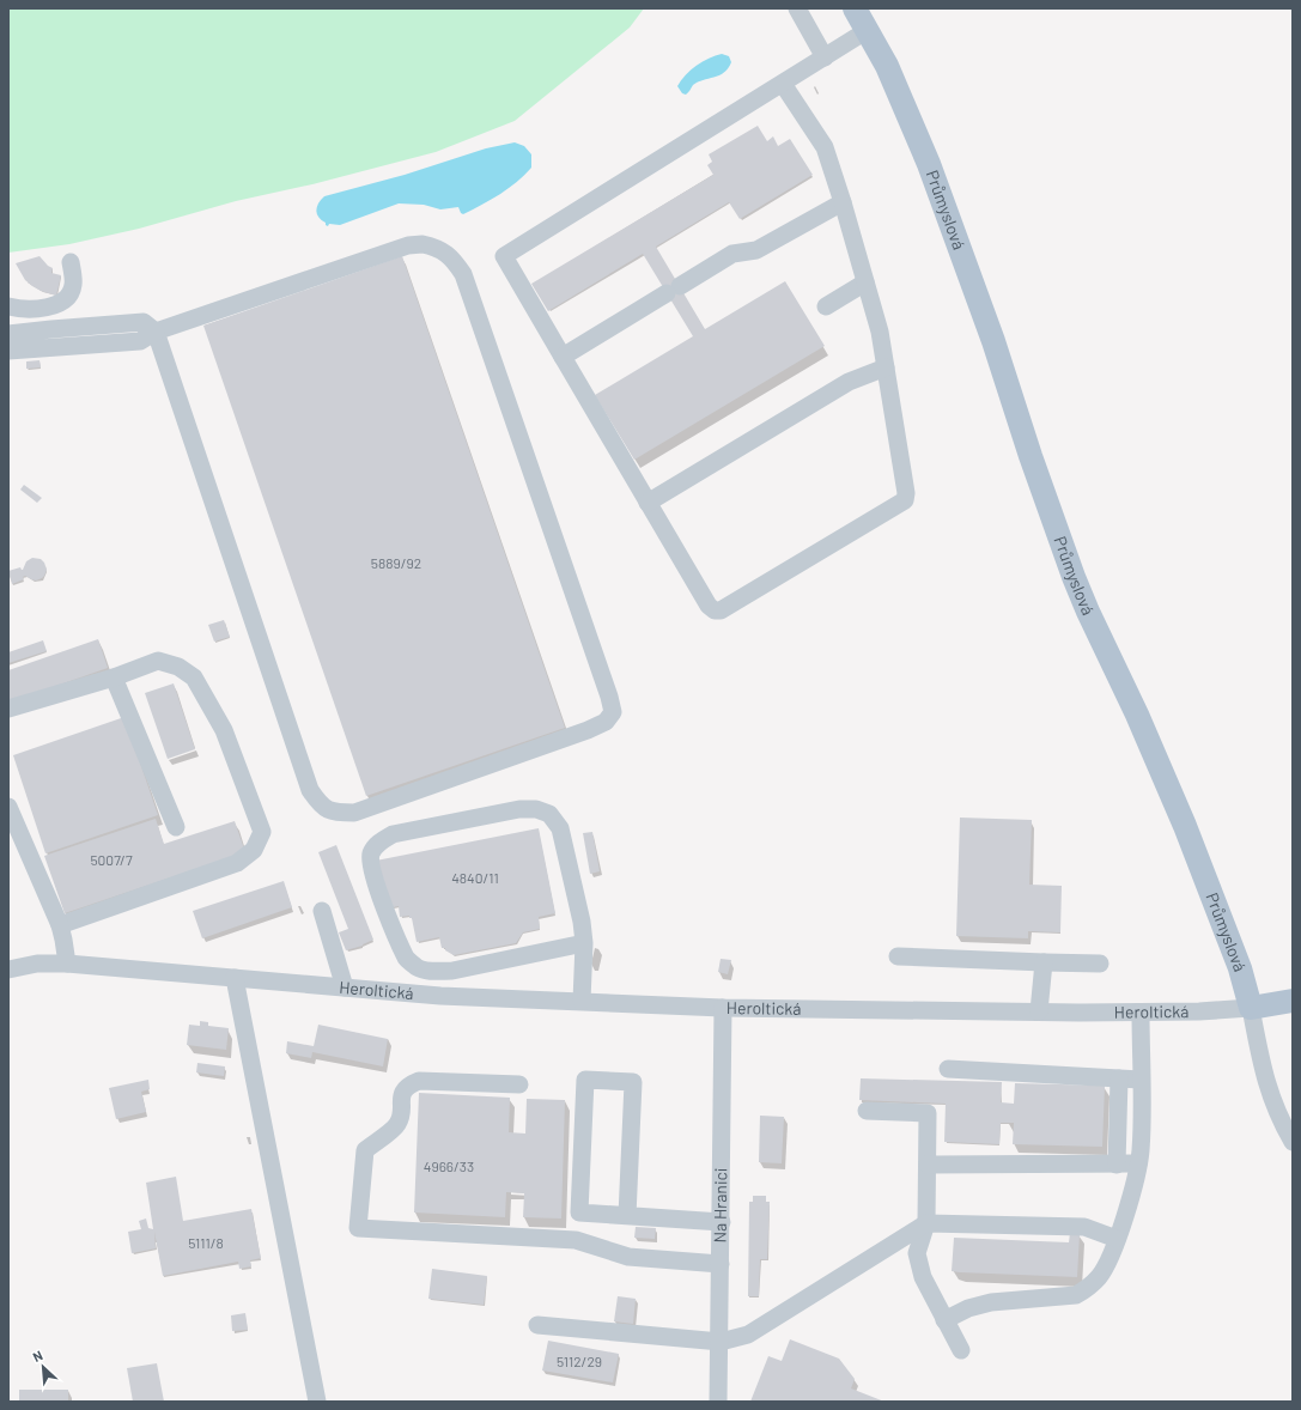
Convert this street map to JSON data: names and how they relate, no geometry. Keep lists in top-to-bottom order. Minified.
{"streets":{"main road":["Průmyslová","Heroltická"],"street":["Na Hranici"]},"crossings":[["Průmyslová","Heroltická"],["Heroltická","Na Hranici"]],"house_numbers":["5889/92","5007/7","4840/11","4966/33","5111/8","5112/29"],"north":"top left"}
